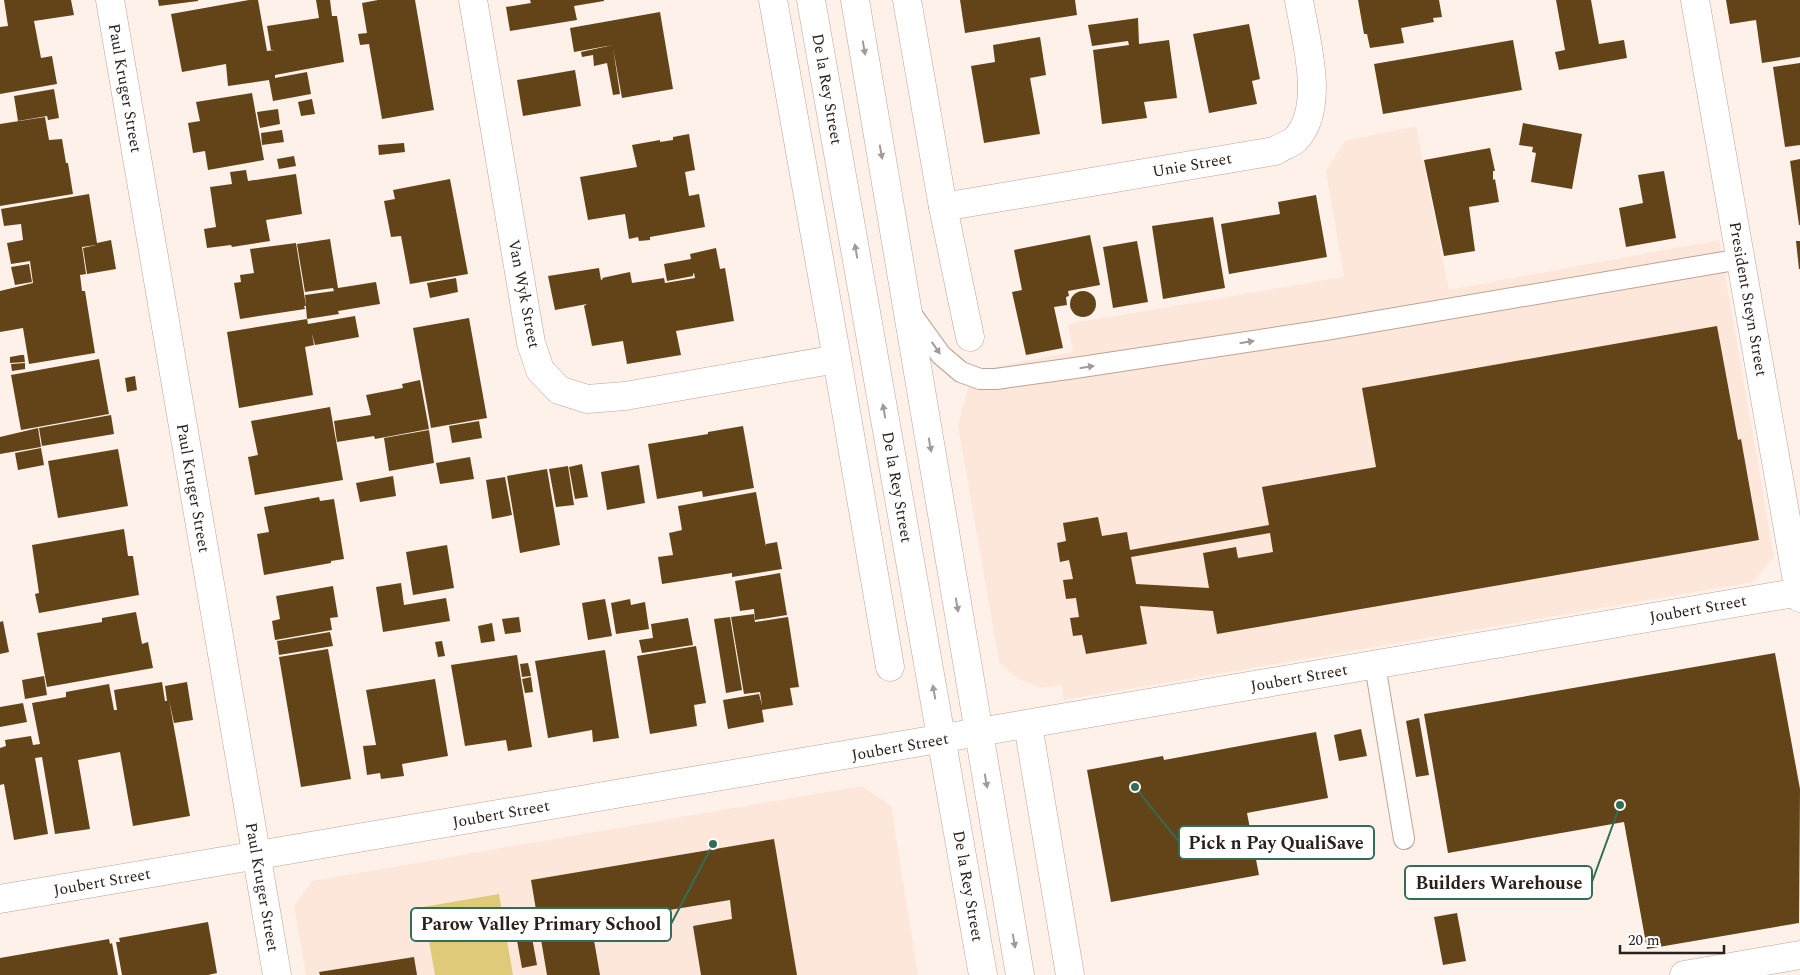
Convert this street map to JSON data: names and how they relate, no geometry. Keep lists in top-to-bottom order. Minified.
{"streets":{"street":["Paul Kruger Street","De la Rey Street","Unie Street","Van Wyk Street","President Steyn Street","Joubert Street"]},"crossings":[["Paul Kruger Street","Joubert Street"],["De la Rey Street","Joubert Street"],["President Steyn Street","Joubert Street"]],"places":["Pick n Pay QualiSave","Builders Warehouse","Parow Valley Primary School"],"scale_bar":"20 m"}
